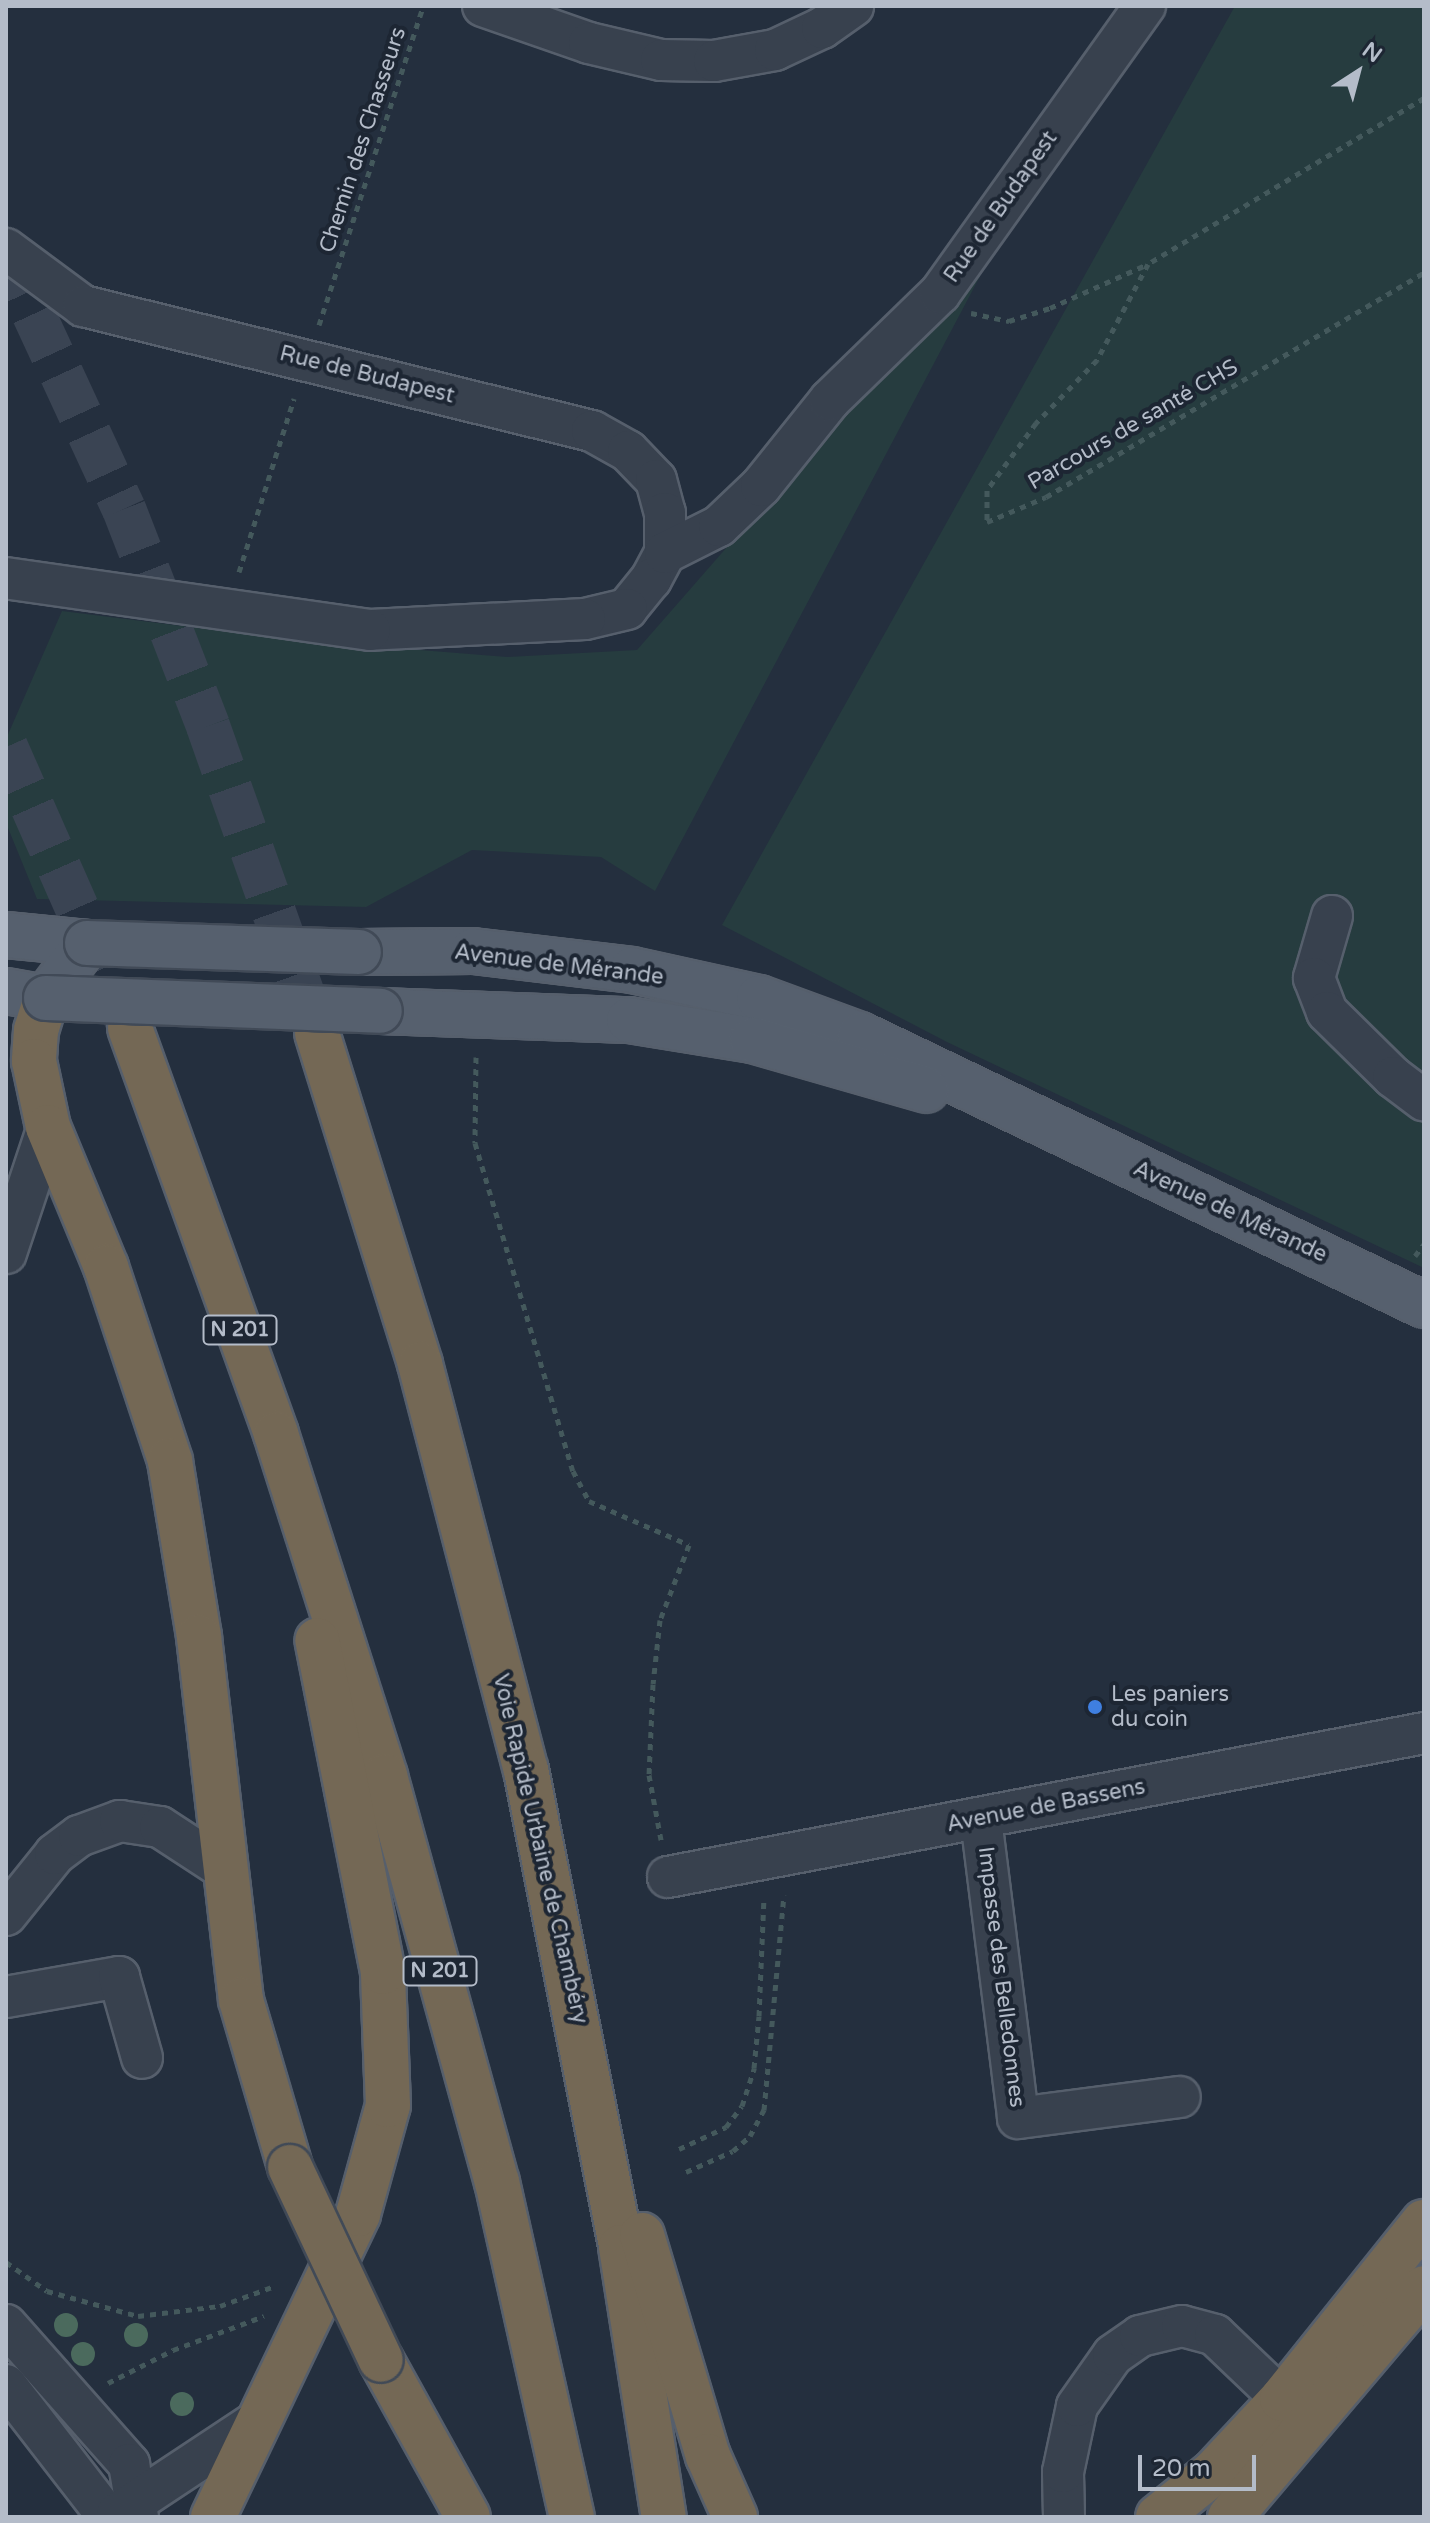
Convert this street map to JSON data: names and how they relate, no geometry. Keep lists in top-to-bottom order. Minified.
{"streets":{"highway":["N 201","Voie Rapide Urbaine de Chambéry"],"main road":["Avenue de Mérande"],"street":["Rue de Budapest","Avenue de Bassens","Impasse des Belledonnes"],"path":["Chemin des Chasseurs","Parcours de santé CHS"]},"crossings":[["Avenue de Bassens","Impasse des Belledonnes"]],"places":["Les paniers du coin"],"scale_bar":"20 m","north":"top right"}
